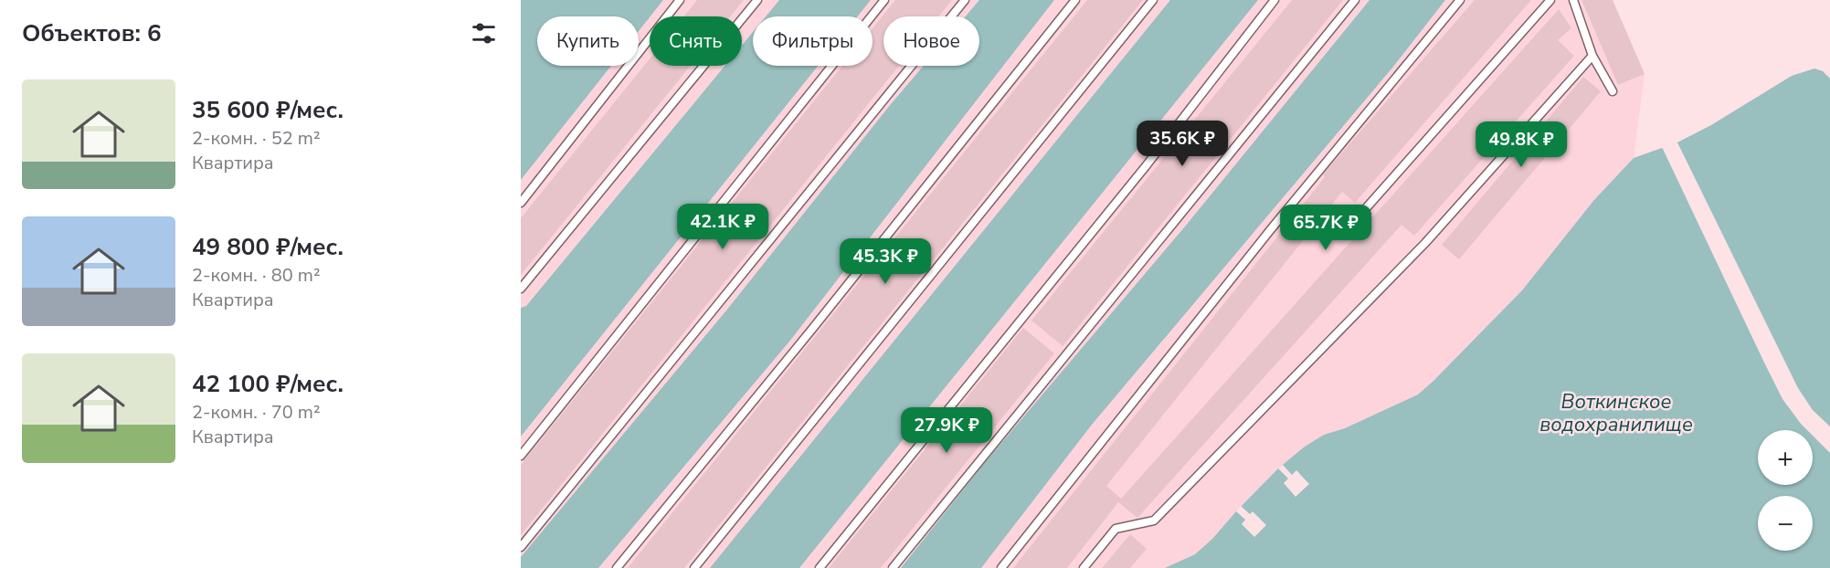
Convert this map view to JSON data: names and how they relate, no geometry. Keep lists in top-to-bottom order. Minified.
{"water":["Воткинское водохранилище"],"page":{"heading":"Объектов: 6","chip":["Купить","Снять","Фильтры","Новое"],"list":[{"name":"35 600 ₽/мес.","note":"2-комн. · 52 m² · Квартира"},{"name":"49 800 ₽/мес.","note":"2-комн. · 80 m² · Квартира"},{"name":"42 100 ₽/мес.","note":"2-комн. · 70 m² · Квартира"}],"price":["35.6K ₽","49.8K ₽","42.1K ₽","65.7K ₽","45.3K ₽","27.9K ₽"],"map_buttons":["+","−"]}}
